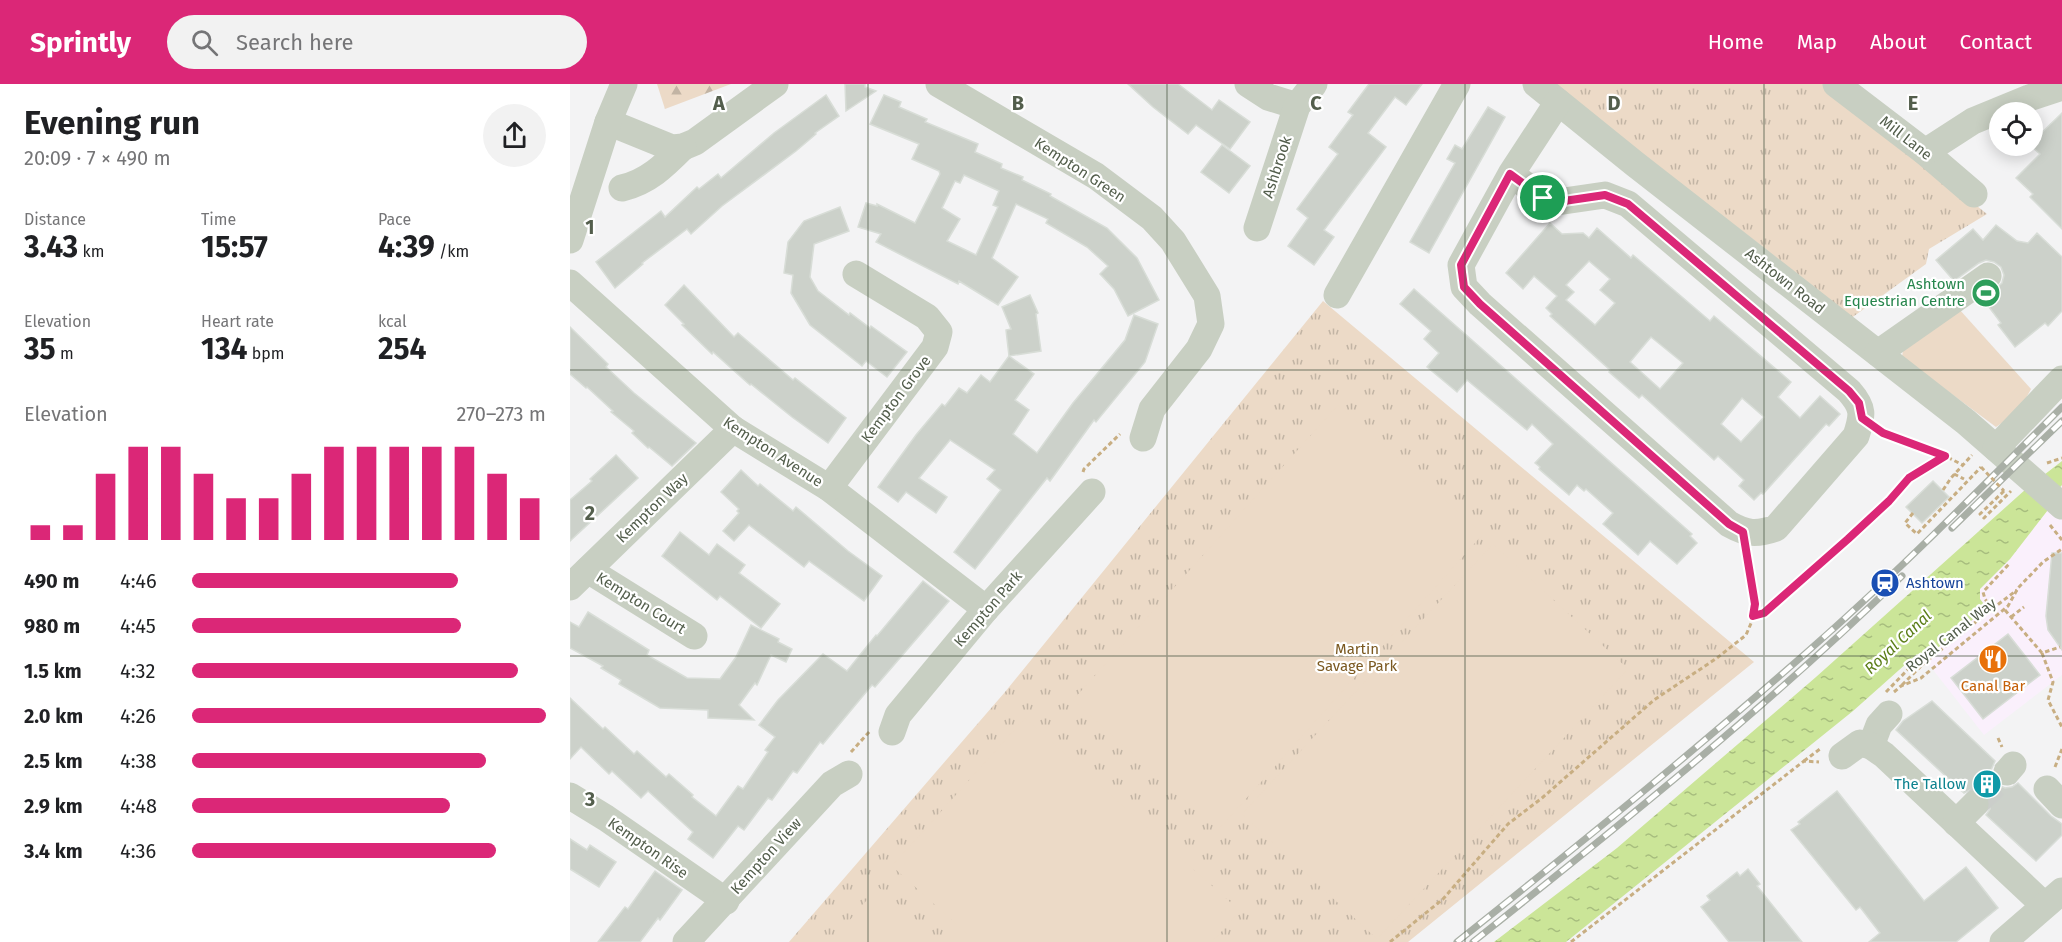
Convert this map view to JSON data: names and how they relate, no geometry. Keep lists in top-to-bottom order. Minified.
{"streets":{"street":["Mill Lane","Ashbrook","Kempton Green","Ashtown Road","Kempton Grove","Kempton Avenue","Kempton Way","Kempton Court","Kempton Park","Kempton Rise","Kempton View"],"path":["Royal Canal Way"]},"crossings":[["Kempton Grove","Kempton Avenue"],["Kempton Avenue","Kempton Way"],["Kempton Avenue","Kempton Park"],["Kempton Way","Kempton Court"],["Kempton Rise","Kempton View"]],"water":["Royal Canal"],"parks":["Martin Savage Park"],"places":{"sports":["Ashtown Equestrian Centre"],"station":["Ashtown"],"restaurant":["Canal Bar"],"building":["The Tallow"]},"page":{"header":"Sprintly","search":"Search here","nav":["Home","Map","About","Contact"],"heading":["Evening run","20:09 · 7 × 490 m"],"stats":[["Distance","3.43 km"],["Time","15:57"],["Pace","4:39 /km"],["Elevation","35 m"],["Heart rate","134 bpm"],["kcal","254"]],"chart":["Elevation","270–273 m"],"list":[{"name":"490 m","note":"4:46"},{"name":"980 m","note":"4:45"},{"name":"1.5 km","note":"4:32"},{"name":"2.0 km","note":"4:26"},{"name":"2.5 km","note":"4:38"},{"name":"2.9 km","note":"4:48"},{"name":"3.4 km","note":"4:36"}]},"grid":{"columns":["A","B","C","D","E"],"rows":["1","2","3"]}}
